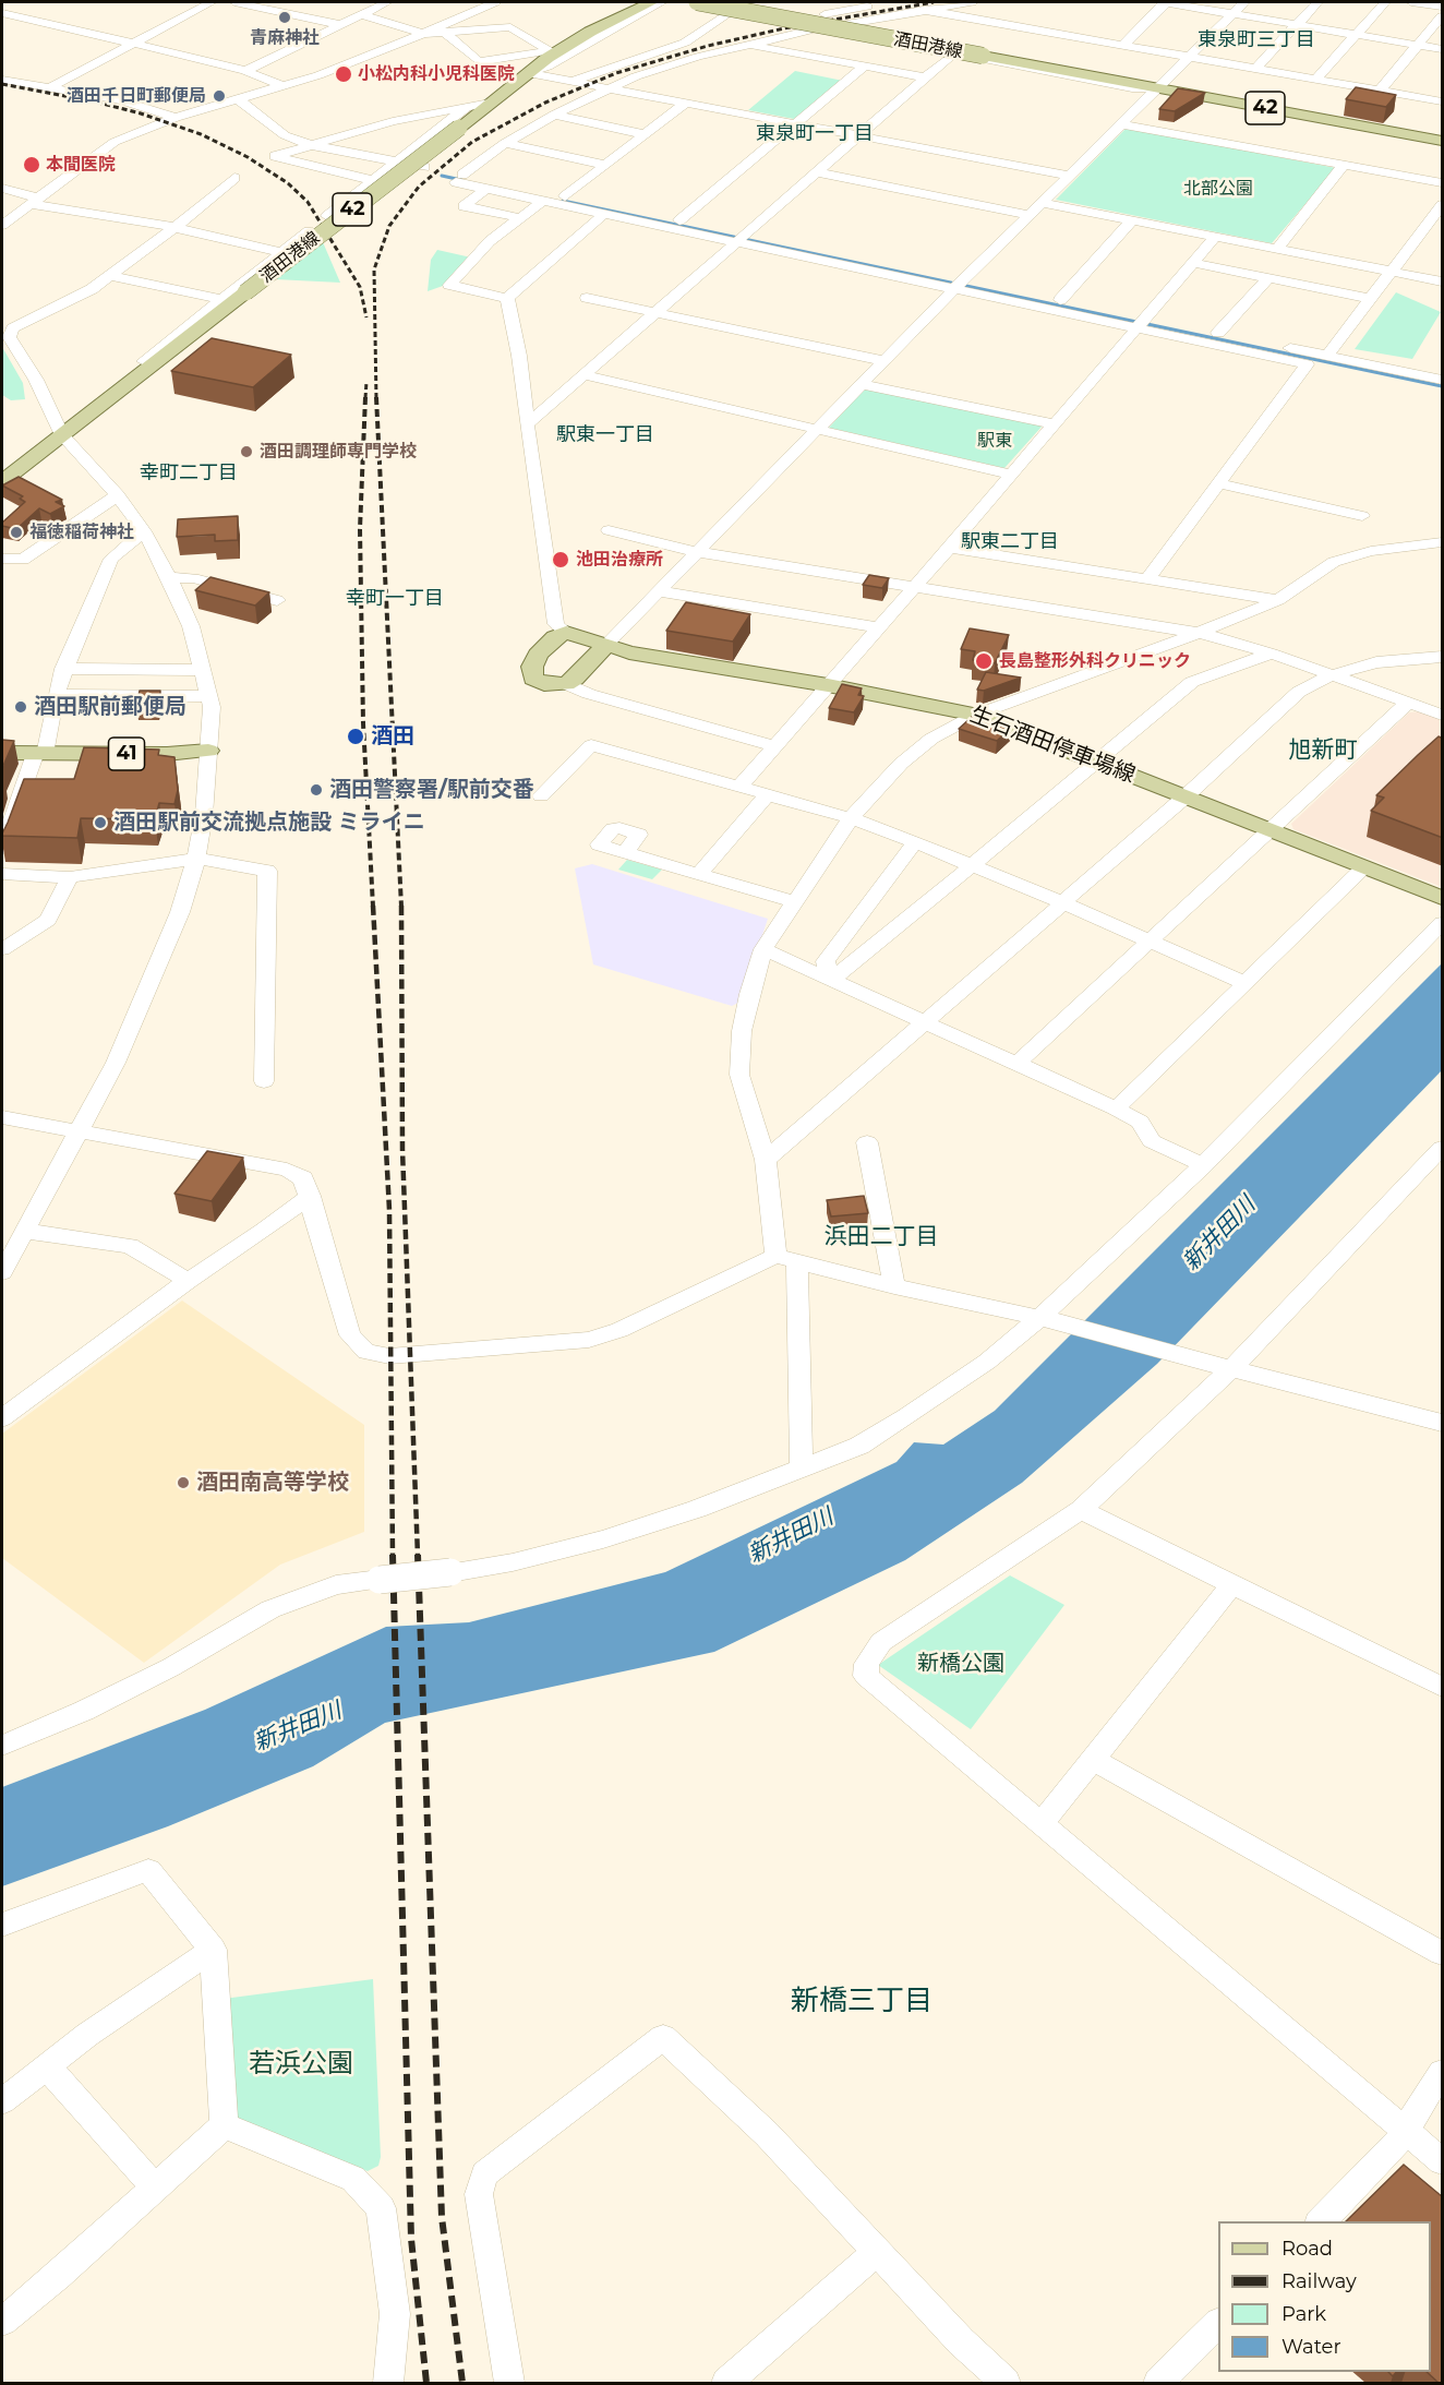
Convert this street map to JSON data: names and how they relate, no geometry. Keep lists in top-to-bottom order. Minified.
{"streets":{"main road":["酒田港線","42","生石酒田停車場線","41"]},"districts":["東泉町三丁目","東泉町一丁目","駅東一丁目","幸町二丁目","駅東二丁目","幸町一丁目","旭新町","浜田二丁目","新橋三丁目"],"water":["新井田川"],"parks":["北部公園","駅東","新橋公園","若浜公園"],"places":["青麻神社","小松内科小児科医院","酒田千日町郵便局","本間医院","酒田調理師専門学校","福徳稲荷神社","池田治療所","長島整形外科クリニック","酒田駅前郵便局","酒田","酒田警察署/駅前交番","酒田駅前交流拠点施設 ミライニ","酒田南高等学校"],"legend":["Road","Railway","Park","Water"]}
